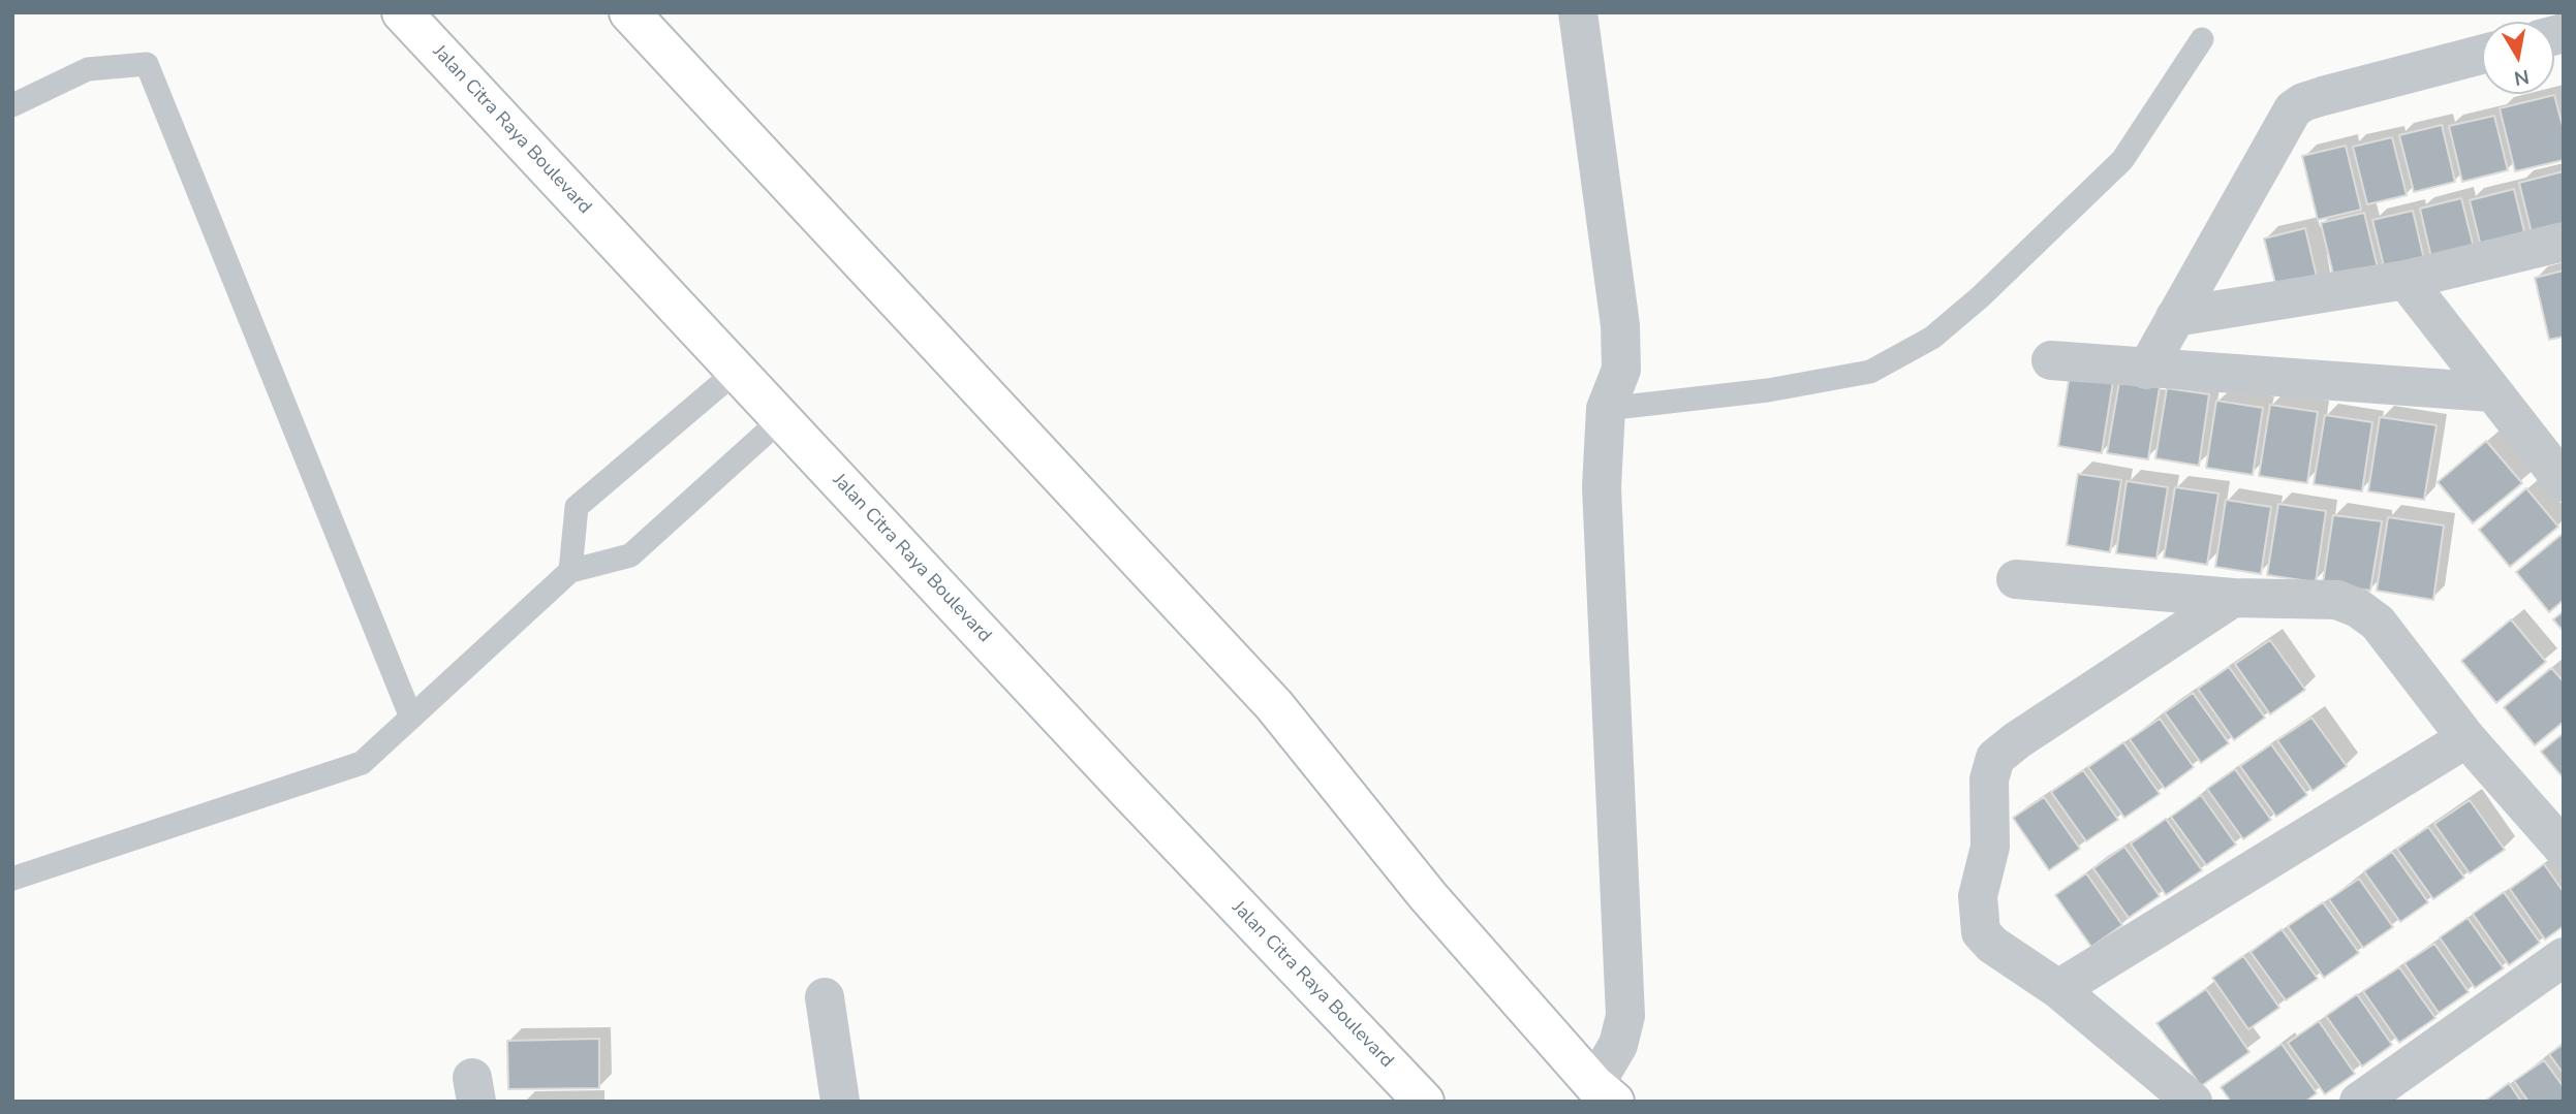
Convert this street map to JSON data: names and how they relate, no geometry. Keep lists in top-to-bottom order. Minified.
{"streets":{"main road":["Jalan Citra Raya Boulevard"]},"north":"bottom"}
